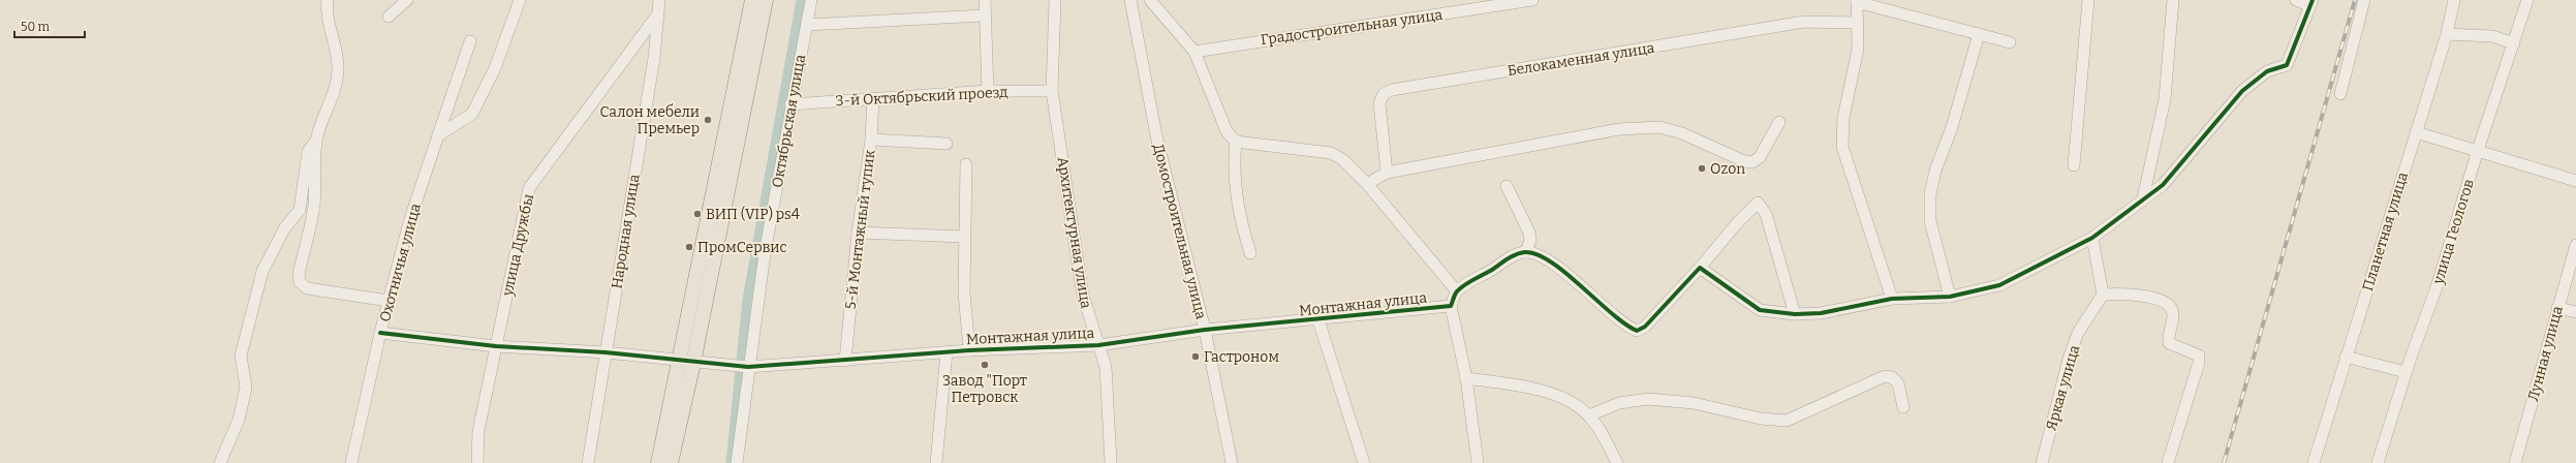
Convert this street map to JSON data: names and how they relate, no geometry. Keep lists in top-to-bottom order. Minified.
{"streets":{"street":["Градостроительная улица","Белокаменная улица","3-й Октябрьский проезд","Октябрьская улица","5-й Монтажный тупик","Народная улица","Домостроительная улица","Планетная улица","улица Геологов","Архитектурная улица","улица Дружбы","Охотничья улица","Монтажная улица","Лунная улица","Яркая улица"]},"crossings":[["3-й Октябрьский проезд","Октябрьская улица"],["3-й Октябрьский проезд","5-й Монтажный тупик"],["3-й Октябрьский проезд","Архитектурная улица"],["Октябрьская улица","Монтажная улица"],["5-й Монтажный тупик","Монтажная улица"],["Народная улица","улица Дружбы"],["Народная улица","Монтажная улица"],["Домостроительная улица","Монтажная улица"],["Архитектурная улица","Монтажная улица"],["улица Дружбы","Монтажная улица"],["Охотничья улица","Монтажная улица"]],"places":["Салон мебели Премьер","Ozon","ВИП (VIP) ps4","ПромСервис","Гастроном","Завод \"Порт Петровск"],"scale_bar":"50 m"}
